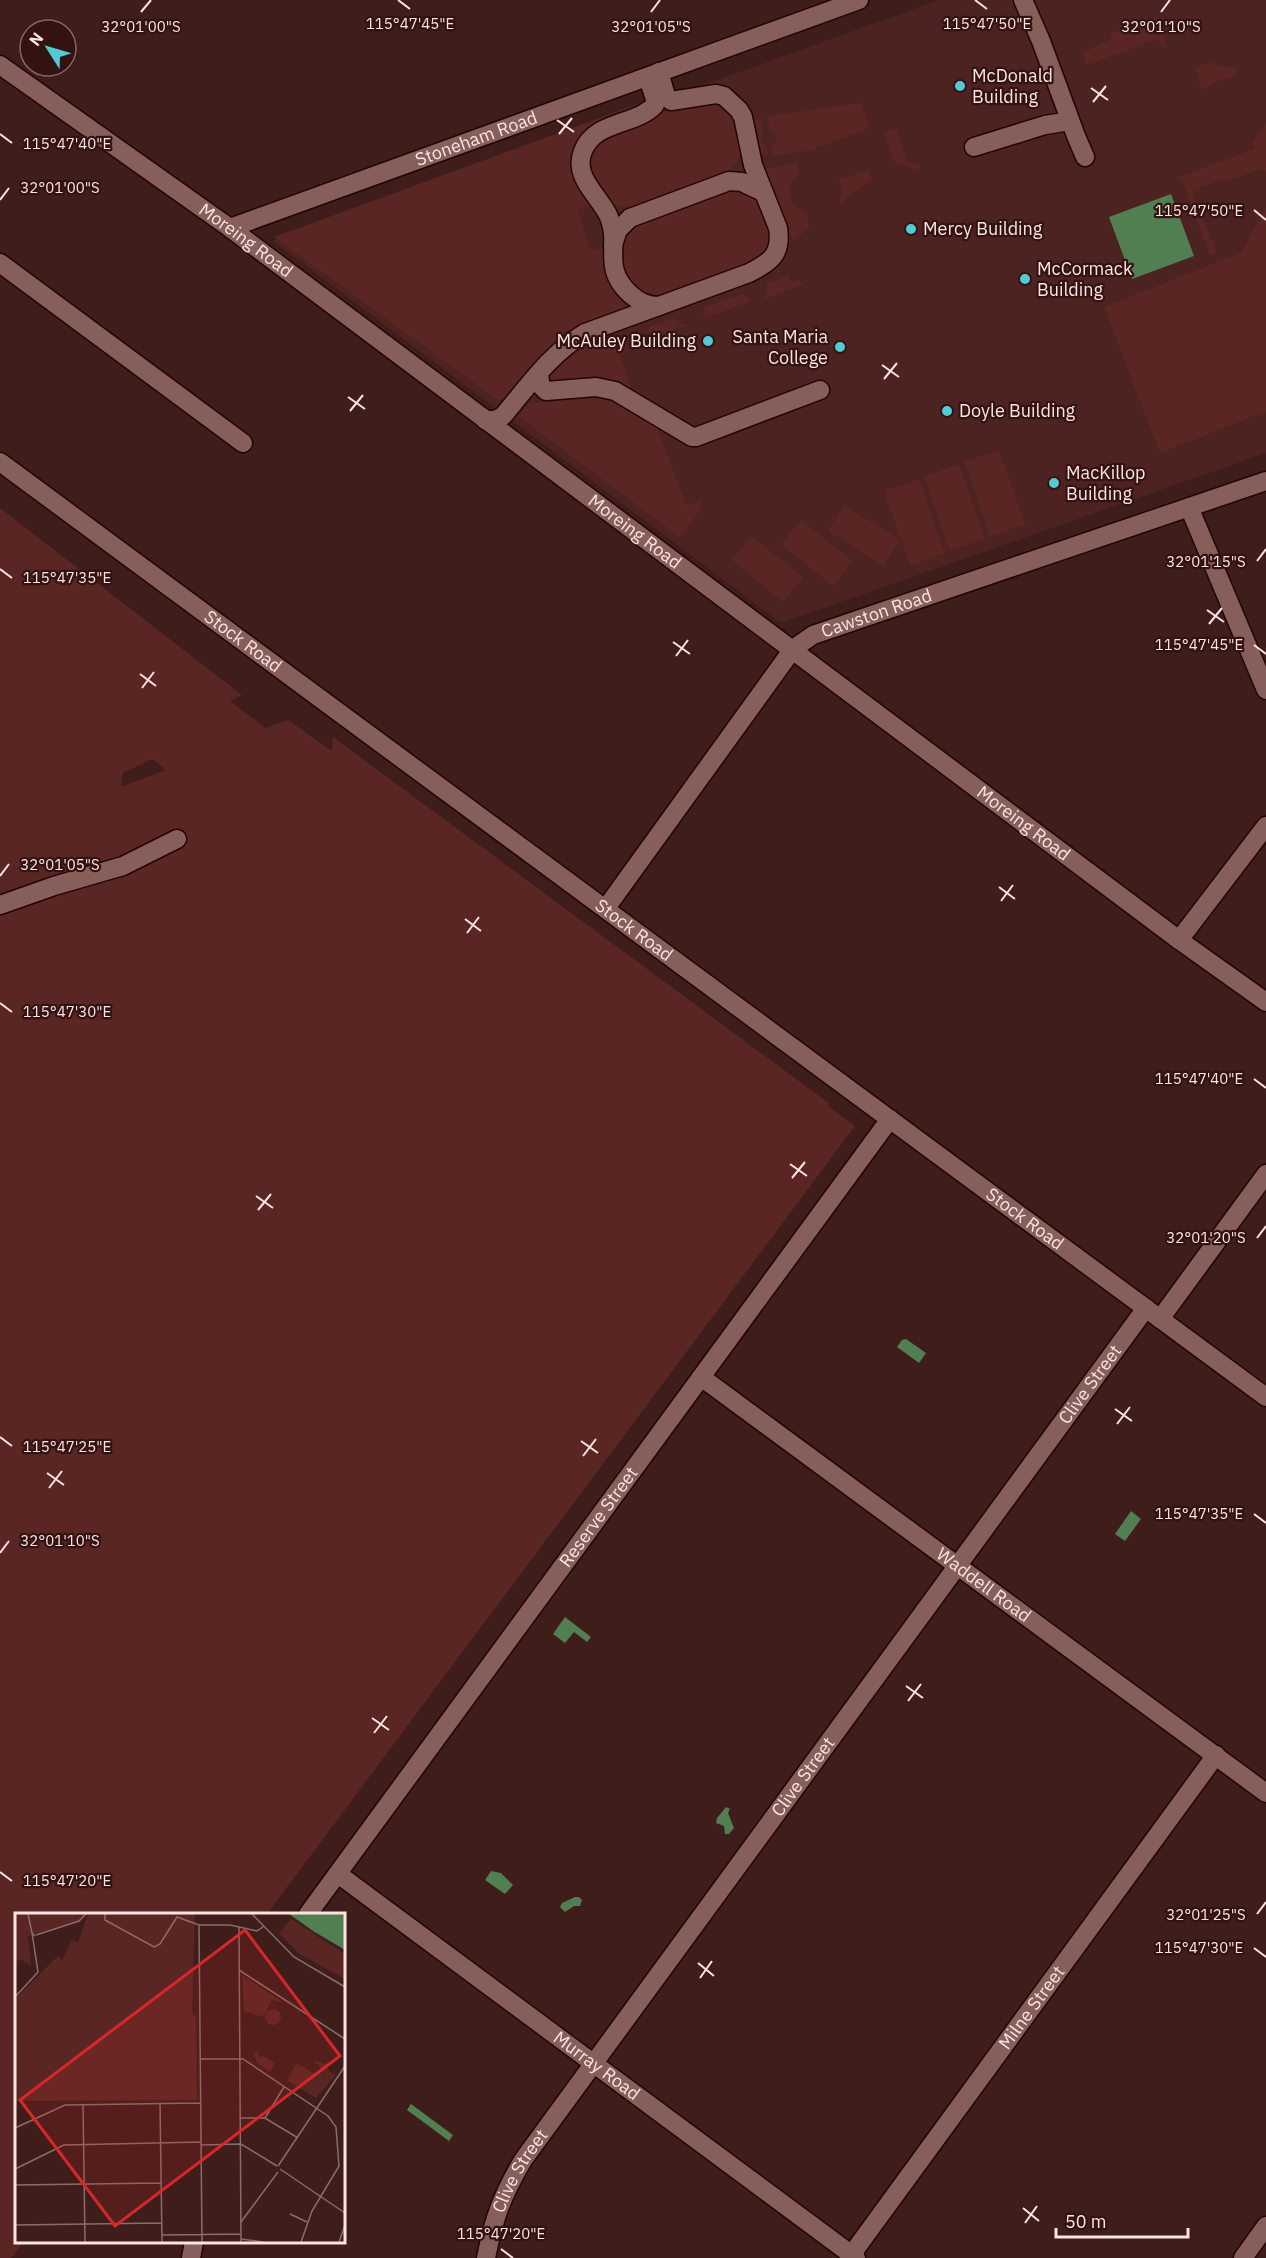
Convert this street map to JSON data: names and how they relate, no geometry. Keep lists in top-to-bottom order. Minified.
{"streets":{"street":["Stoneham Road","Moreing Road","Cawston Road","Stock Road","Clive Street","Reserve Street","Waddell Road","Milne Street","Murray Road"]},"crossings":[["Stoneham Road","Moreing Road"],["Moreing Road","Cawston Road"],["Cawston Road","Stock Road"],["Stock Road","Clive Street"],["Stock Road","Reserve Street"],["Clive Street","Waddell Road"],["Clive Street","Murray Road"],["Reserve Street","Waddell Road"],["Reserve Street","Murray Road"],["Waddell Road","Milne Street"],["Milne Street","Murray Road"]],"places":["McDonald Building","Mercy Building","McCormack Building","McAuley Building","Santa Maria College","Doyle Building","MacKillop Building"],"scale_bar":"50 m","north":"top left","coordinates":["115°47'45\"E","115°47'50\"E","32°01'00\"S","32°01'05\"S","32°01'10\"S","115°47'40\"E","32°01'15\"S","115°47'35\"E","115°47'30\"E","32°01'20\"S","115°47'25\"E","115°47'20\"E","32°01'25\"S"]}
